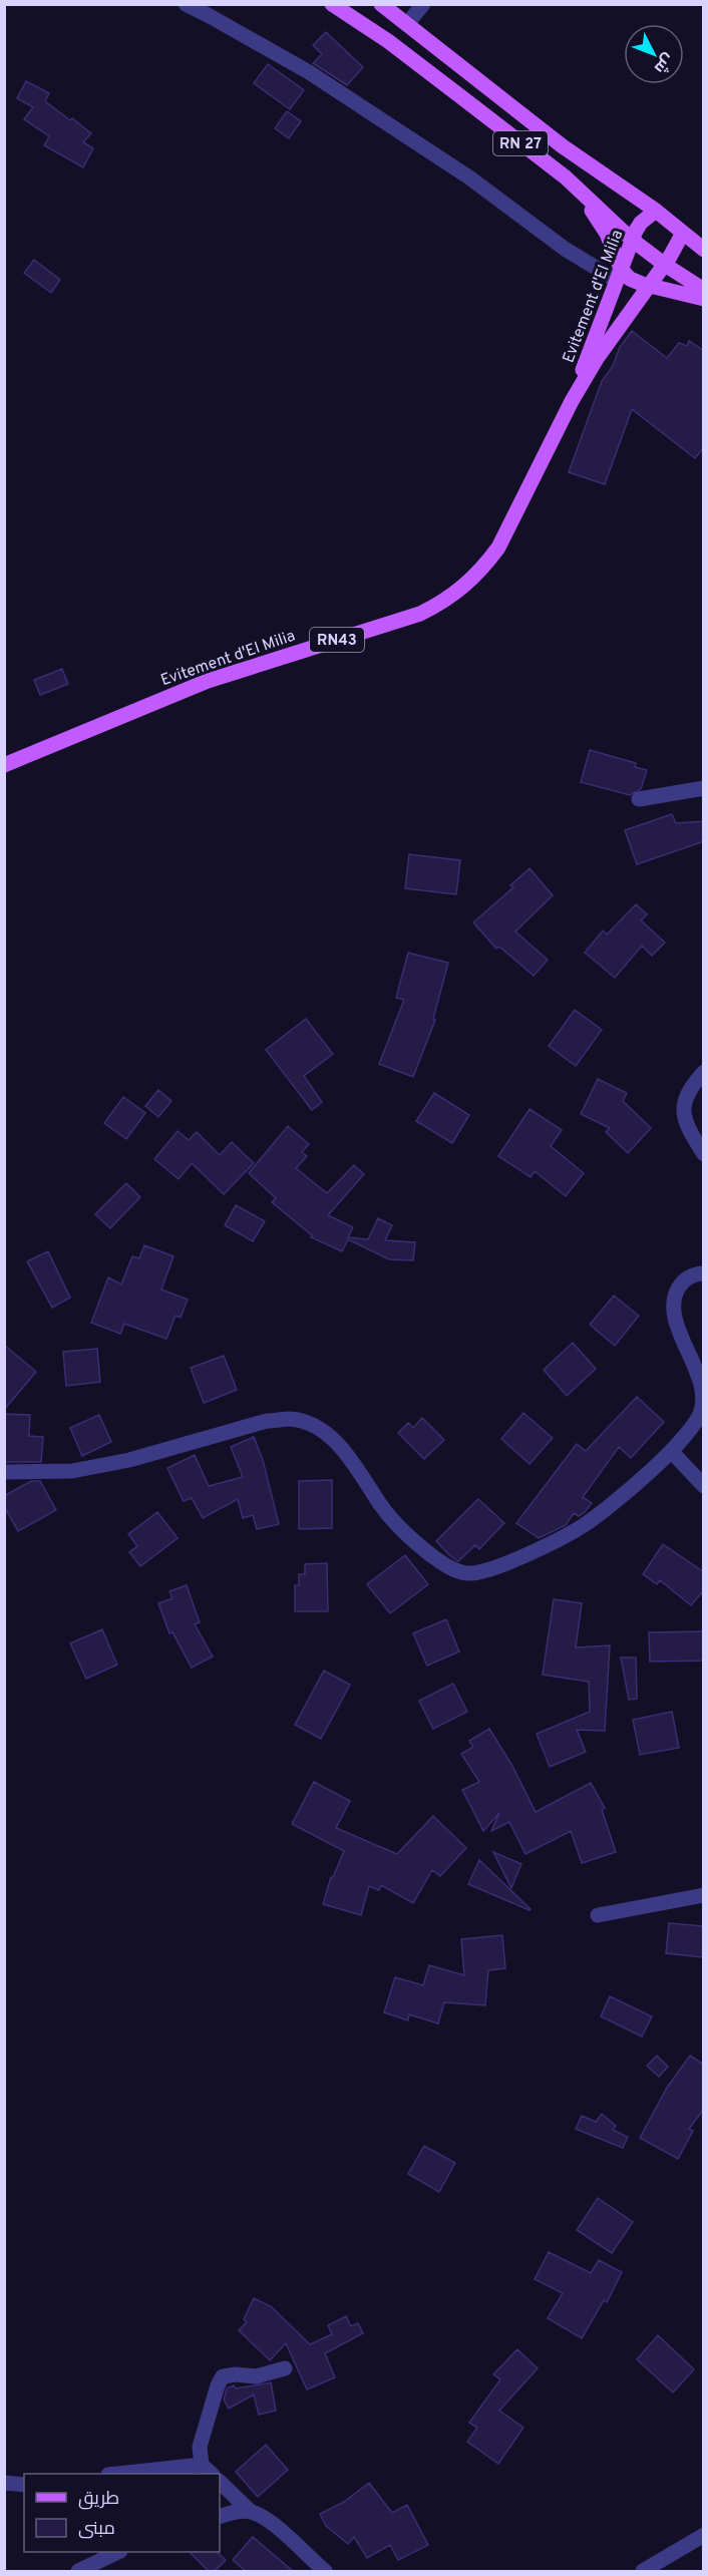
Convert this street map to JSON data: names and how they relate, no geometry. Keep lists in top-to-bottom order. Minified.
{"streets":{"main road":["RN 27","Evitement d'El Milia","RN43"]},"crossings":[["RN 27","Evitement d'El Milia"]],"legend":["طريق","مبنى"],"north":"bottom right"}
